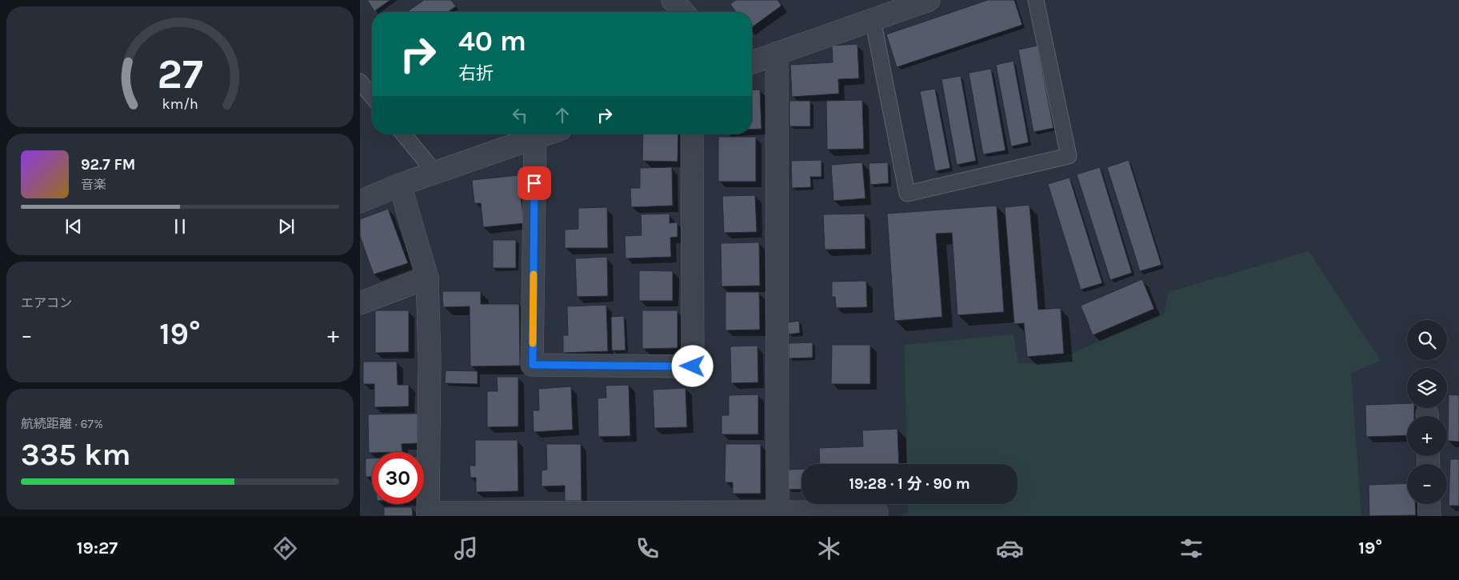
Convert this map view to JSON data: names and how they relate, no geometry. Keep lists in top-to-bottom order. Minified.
{"page":{"turn":["40 m","右折"],"song":["92.7 FM","音楽"],"tile":["エアコン",["航続距離 · 67%","335 km"]],"heat":["−","19°","+"],"map_buttons":["+","−"],"limit":"30","trip":"19:28 · 1 分 · 90 m","tabs":["19:27","19°"],"gauge":["27","km/h"]}}
